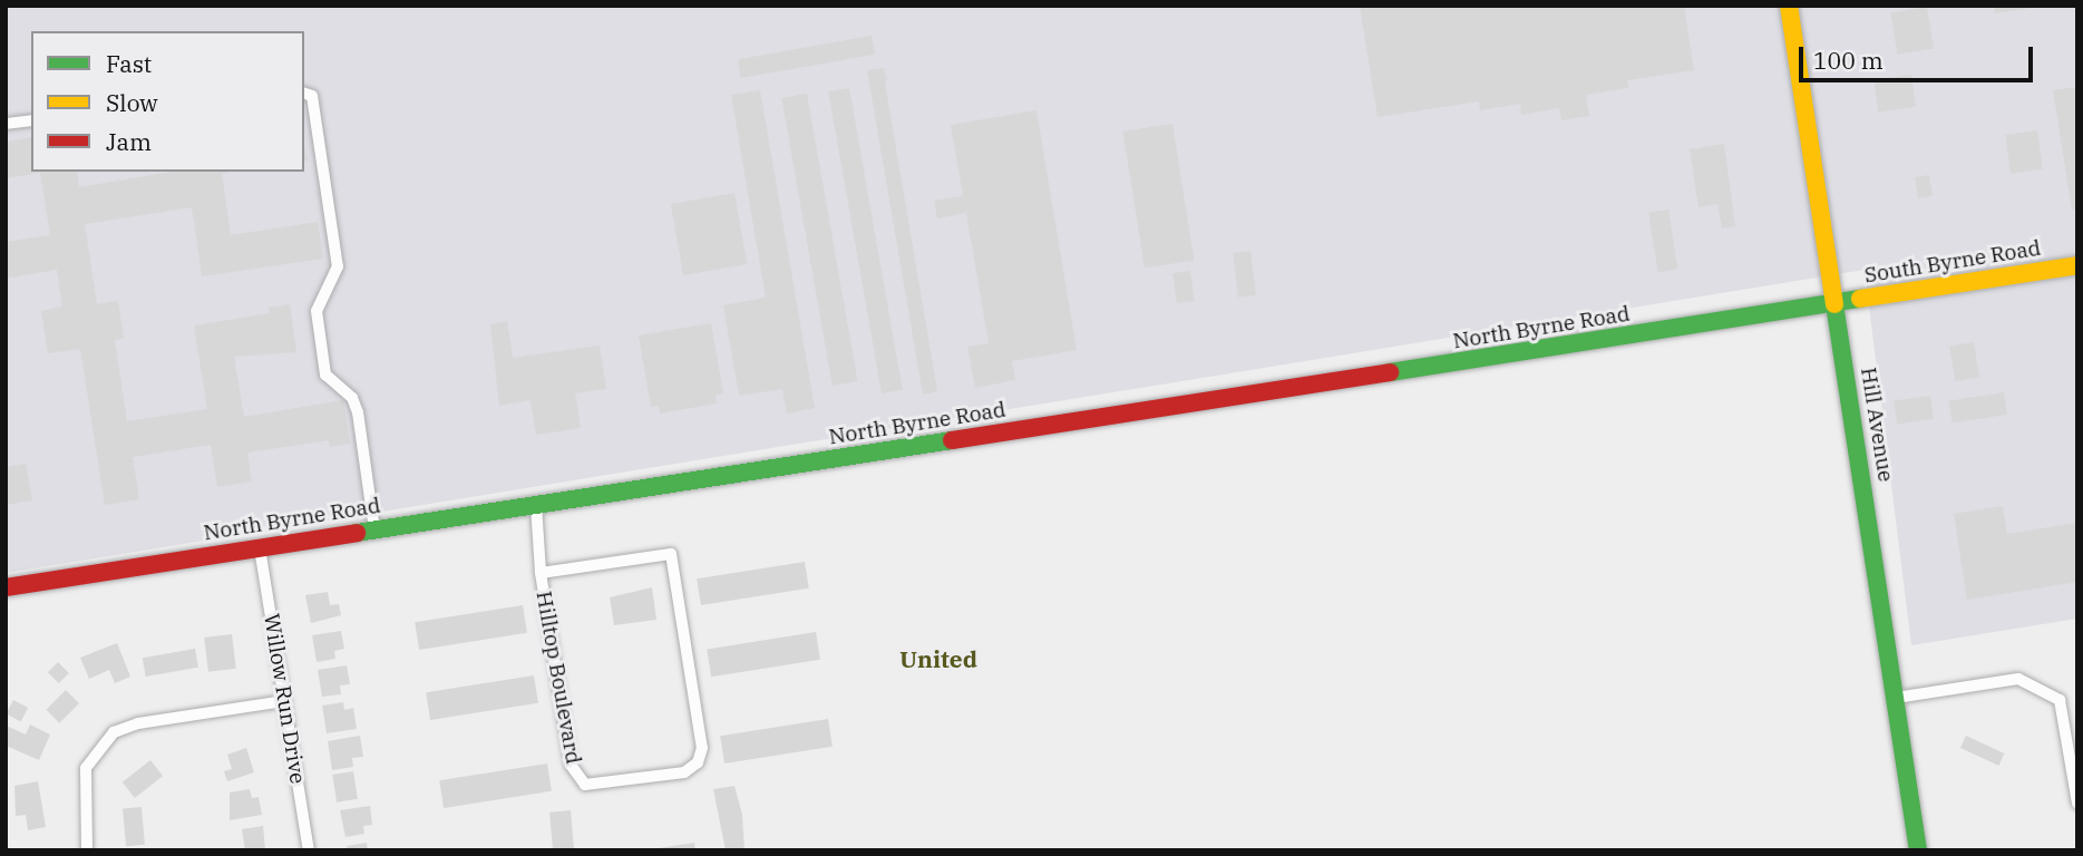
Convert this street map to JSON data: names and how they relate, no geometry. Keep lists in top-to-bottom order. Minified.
{"streets":{"main road":["South Byrne Road","North Byrne Road","Hill Avenue"],"street":["Hilltop Boulevard","Willow Run Drive"]},"crossings":[["South Byrne Road","North Byrne Road"],["South Byrne Road","Hill Avenue"],["North Byrne Road","Hill Avenue"],["North Byrne Road","Hilltop Boulevard"],["North Byrne Road","Willow Run Drive"]],"districts":["United"],"legend":["Fast","Slow","Jam"],"scale_bar":"100 m"}
